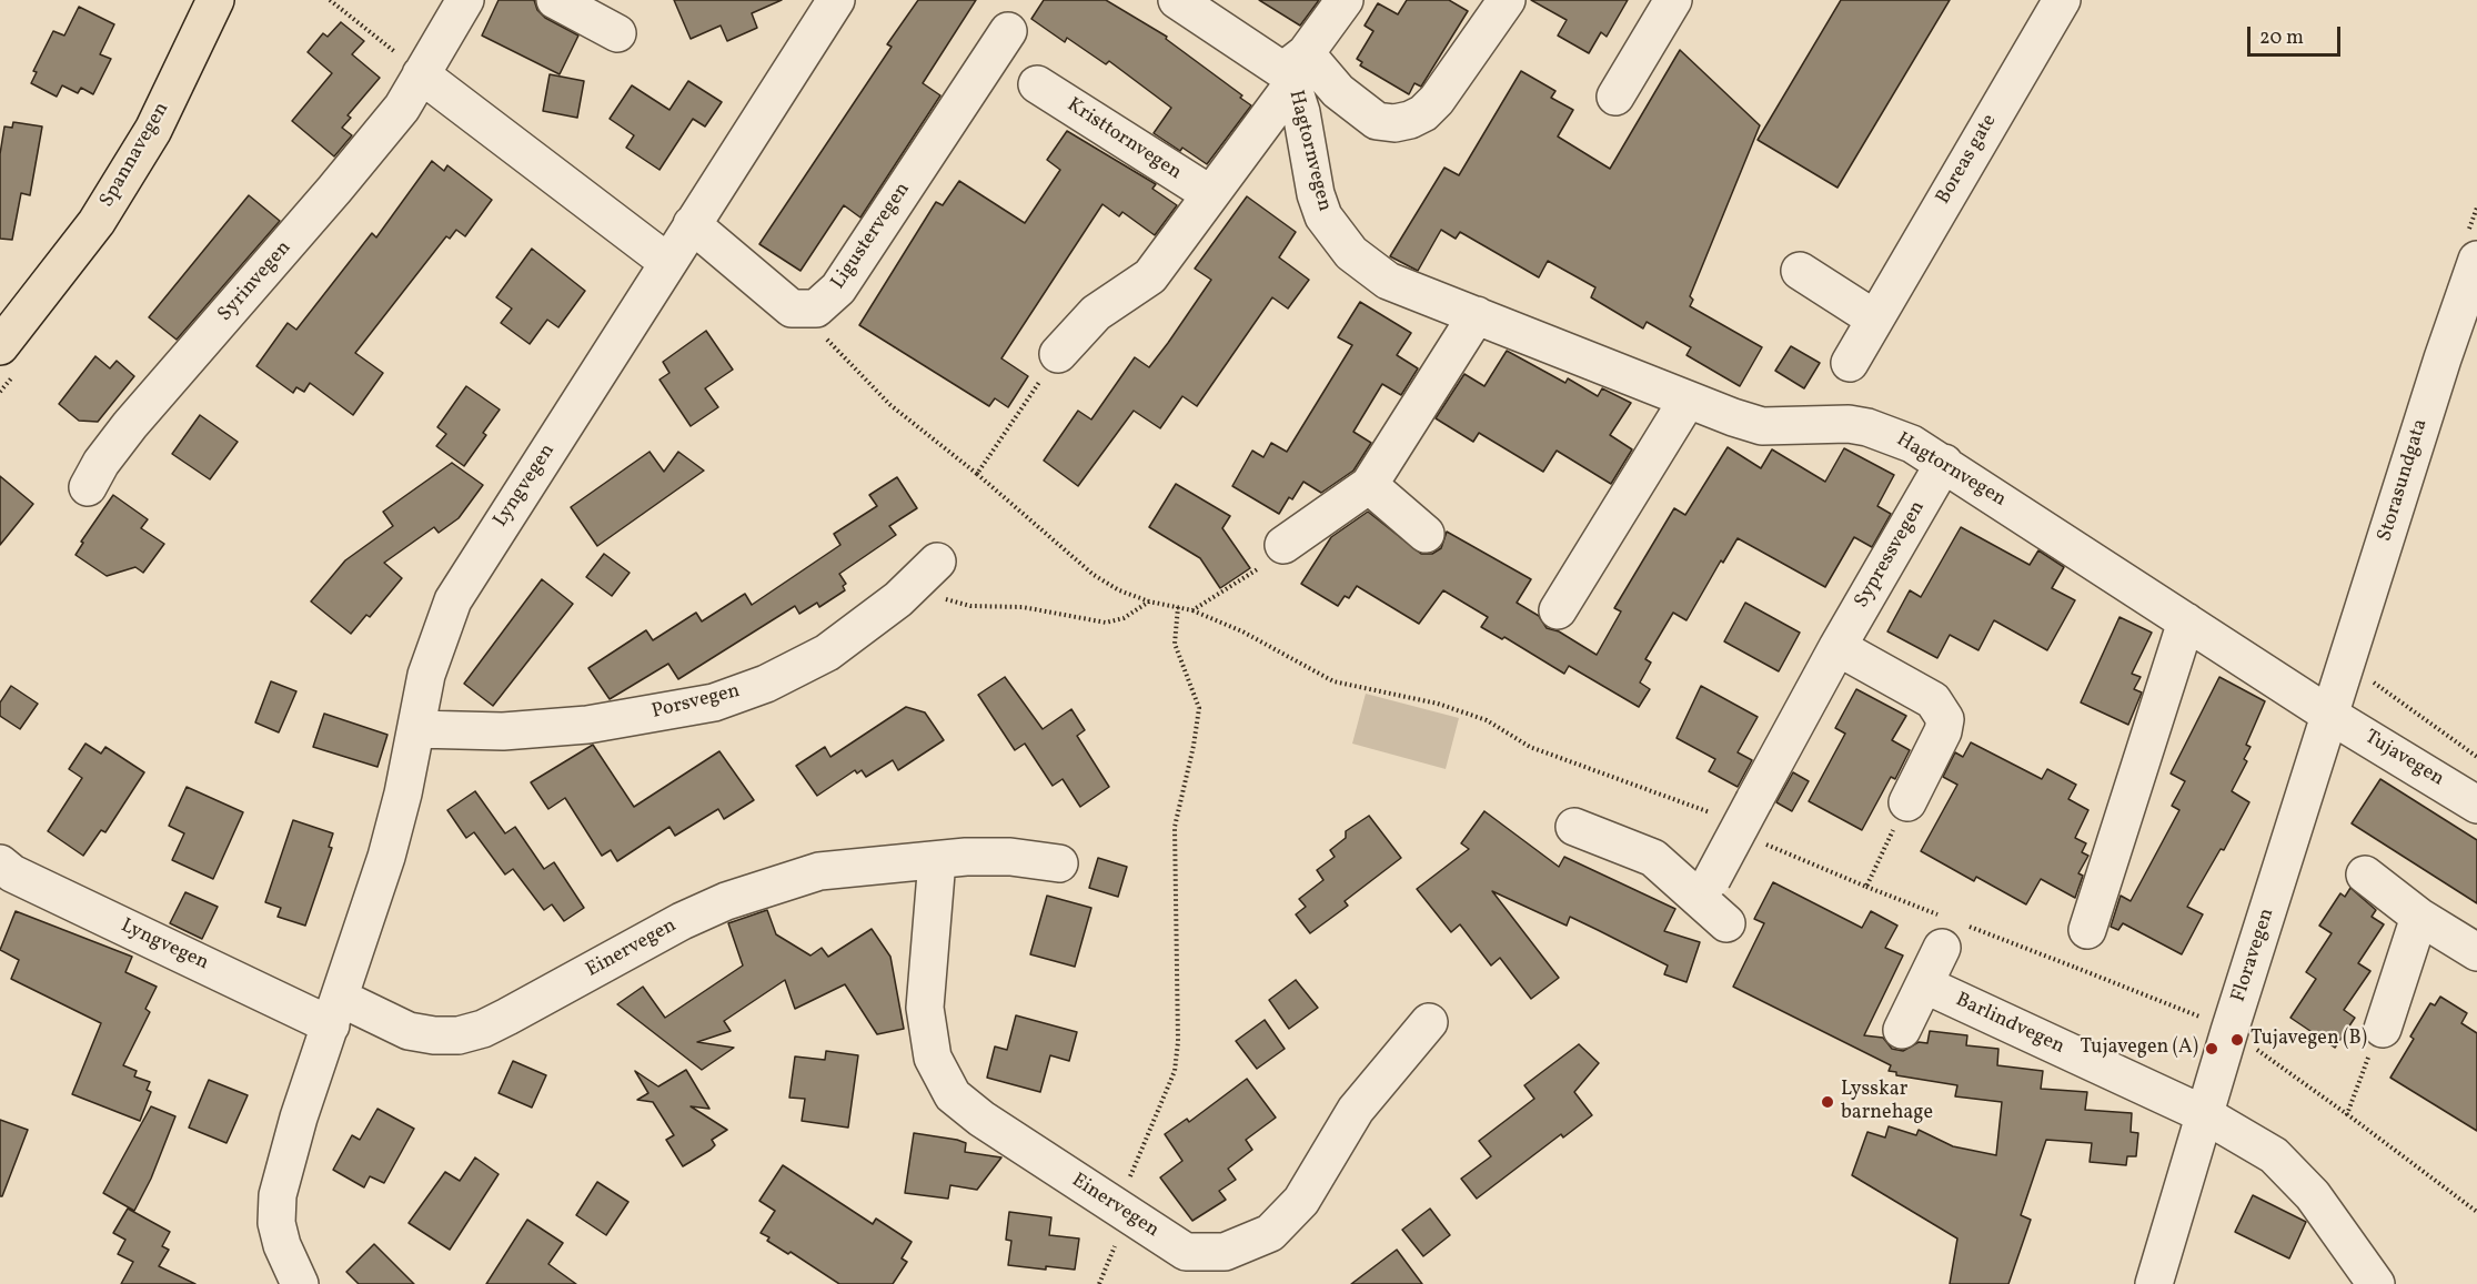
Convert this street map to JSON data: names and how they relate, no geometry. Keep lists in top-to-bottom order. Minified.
{"streets":{"main road":["Spannavegen"],"street":["Kristtornvegen","Hagtornvegen","Boreas gate","Ligustervegen","Syrinvegen","Storasundgata","Lyngvegen","Sypressvegen","Porsvegen","Tujavegen","Einervegen","Floravegen","Barlindvegen"]},"crossings":[["Hagtornvegen","Storasundgata"],["Hagtornvegen","Sypressvegen"],["Hagtornvegen","Tujavegen"],["Hagtornvegen","Floravegen"],["Storasundgata","Tujavegen"],["Storasundgata","Floravegen"],["Lyngvegen","Porsvegen"],["Lyngvegen","Einervegen"],["Tujavegen","Floravegen"],["Floravegen","Barlindvegen"]],"places":["Tujavegen (B)","Tujavegen (A)","Lysskar barnehage"],"scale_bar":"20 m"}
